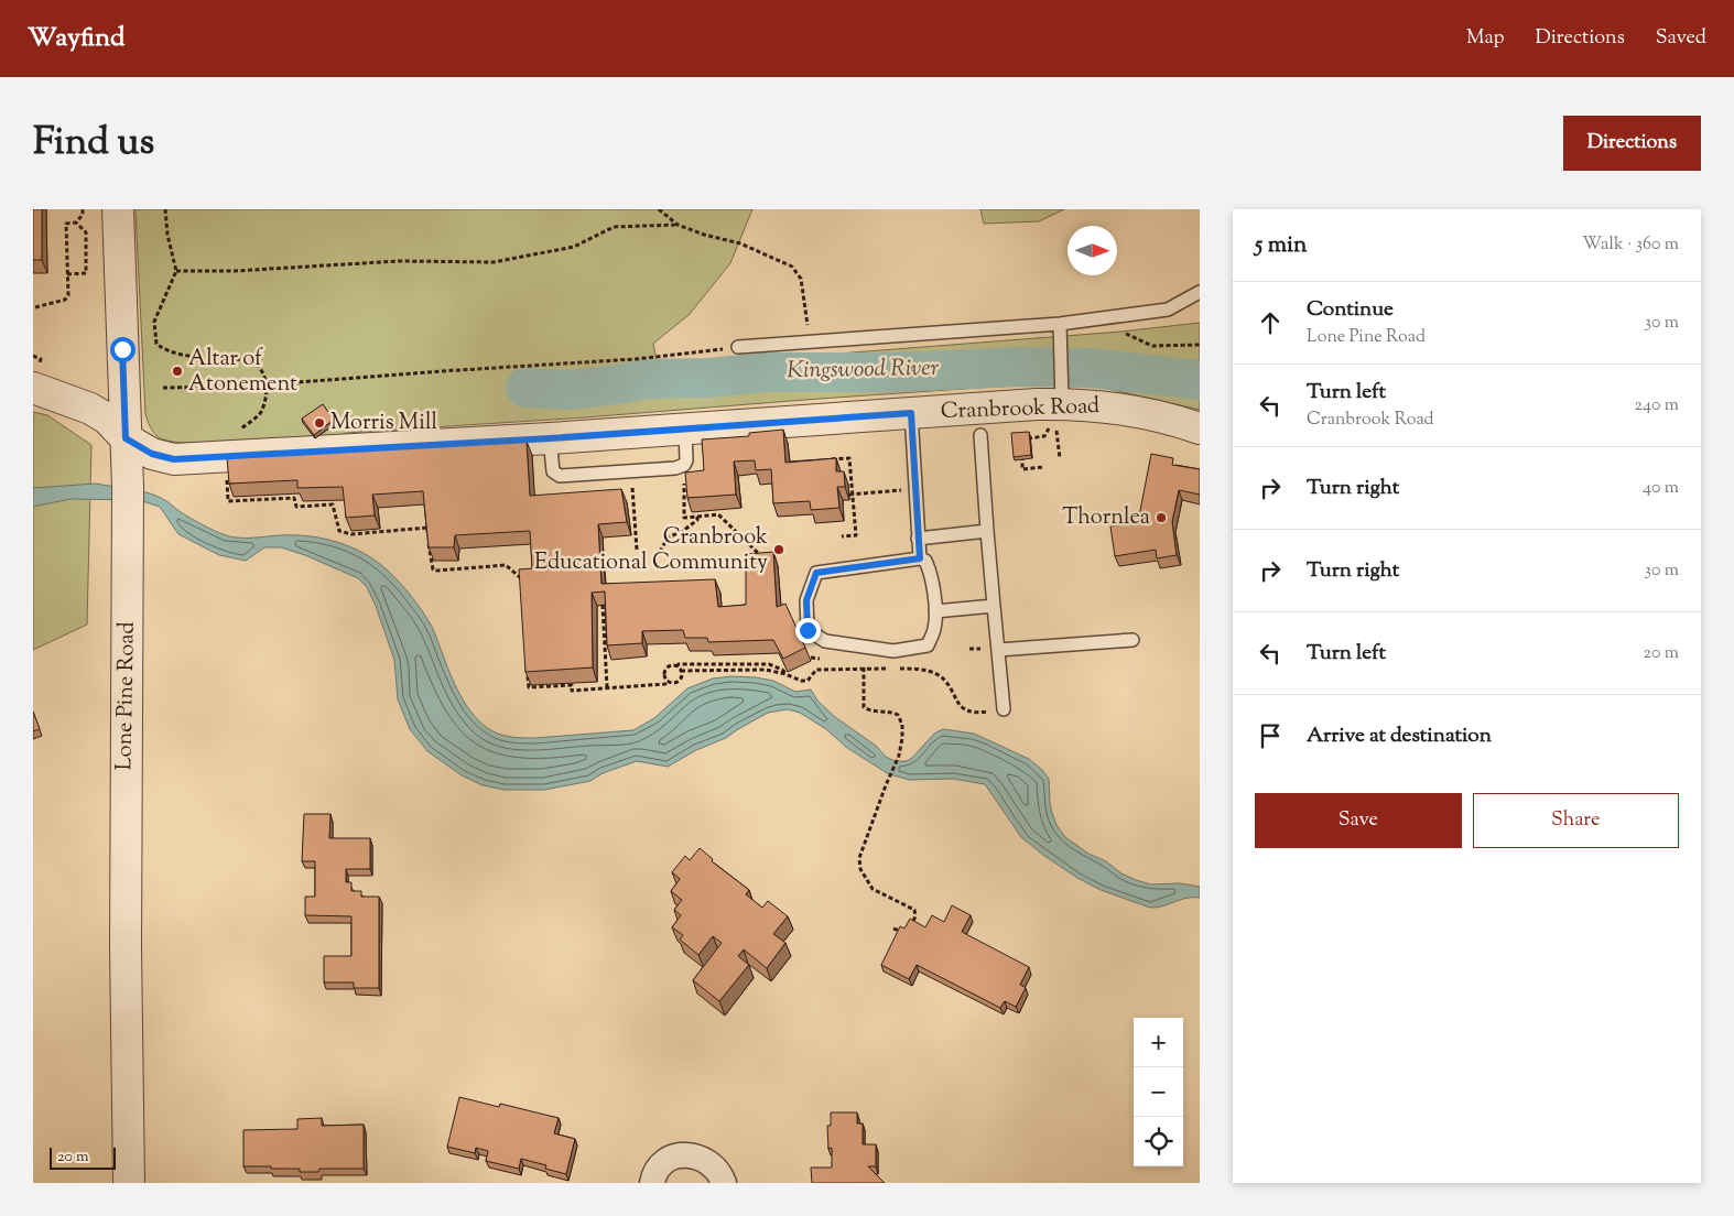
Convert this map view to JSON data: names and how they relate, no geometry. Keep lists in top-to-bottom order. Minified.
{"streets":{"street":["Cranbrook Road","Lone Pine Road"]},"crossings":[["Cranbrook Road","Lone Pine Road"]],"water":["Kingswood River"],"places":["Altar of Atonement","Morris Mill","Thornlea","Cranbrook Educational Community"],"scale_bar":"20 m","north":"right","page":{"header":"Wayfind","nav":["Map","Directions","Saved"],"title":"Find us","buttons":["Directions",["Save","Share"]],"heading":["5 min","Walk · 360 m"],"list":[["Continue","Lone Pine Road","30 m"],["Turn left","Cranbrook Road","240 m"],["Turn right","40 m"],["Turn right","30 m"],["Turn left","20 m"],"Arrive at destination"],"map_buttons":["+","−"],"scale":"20 m"}}
